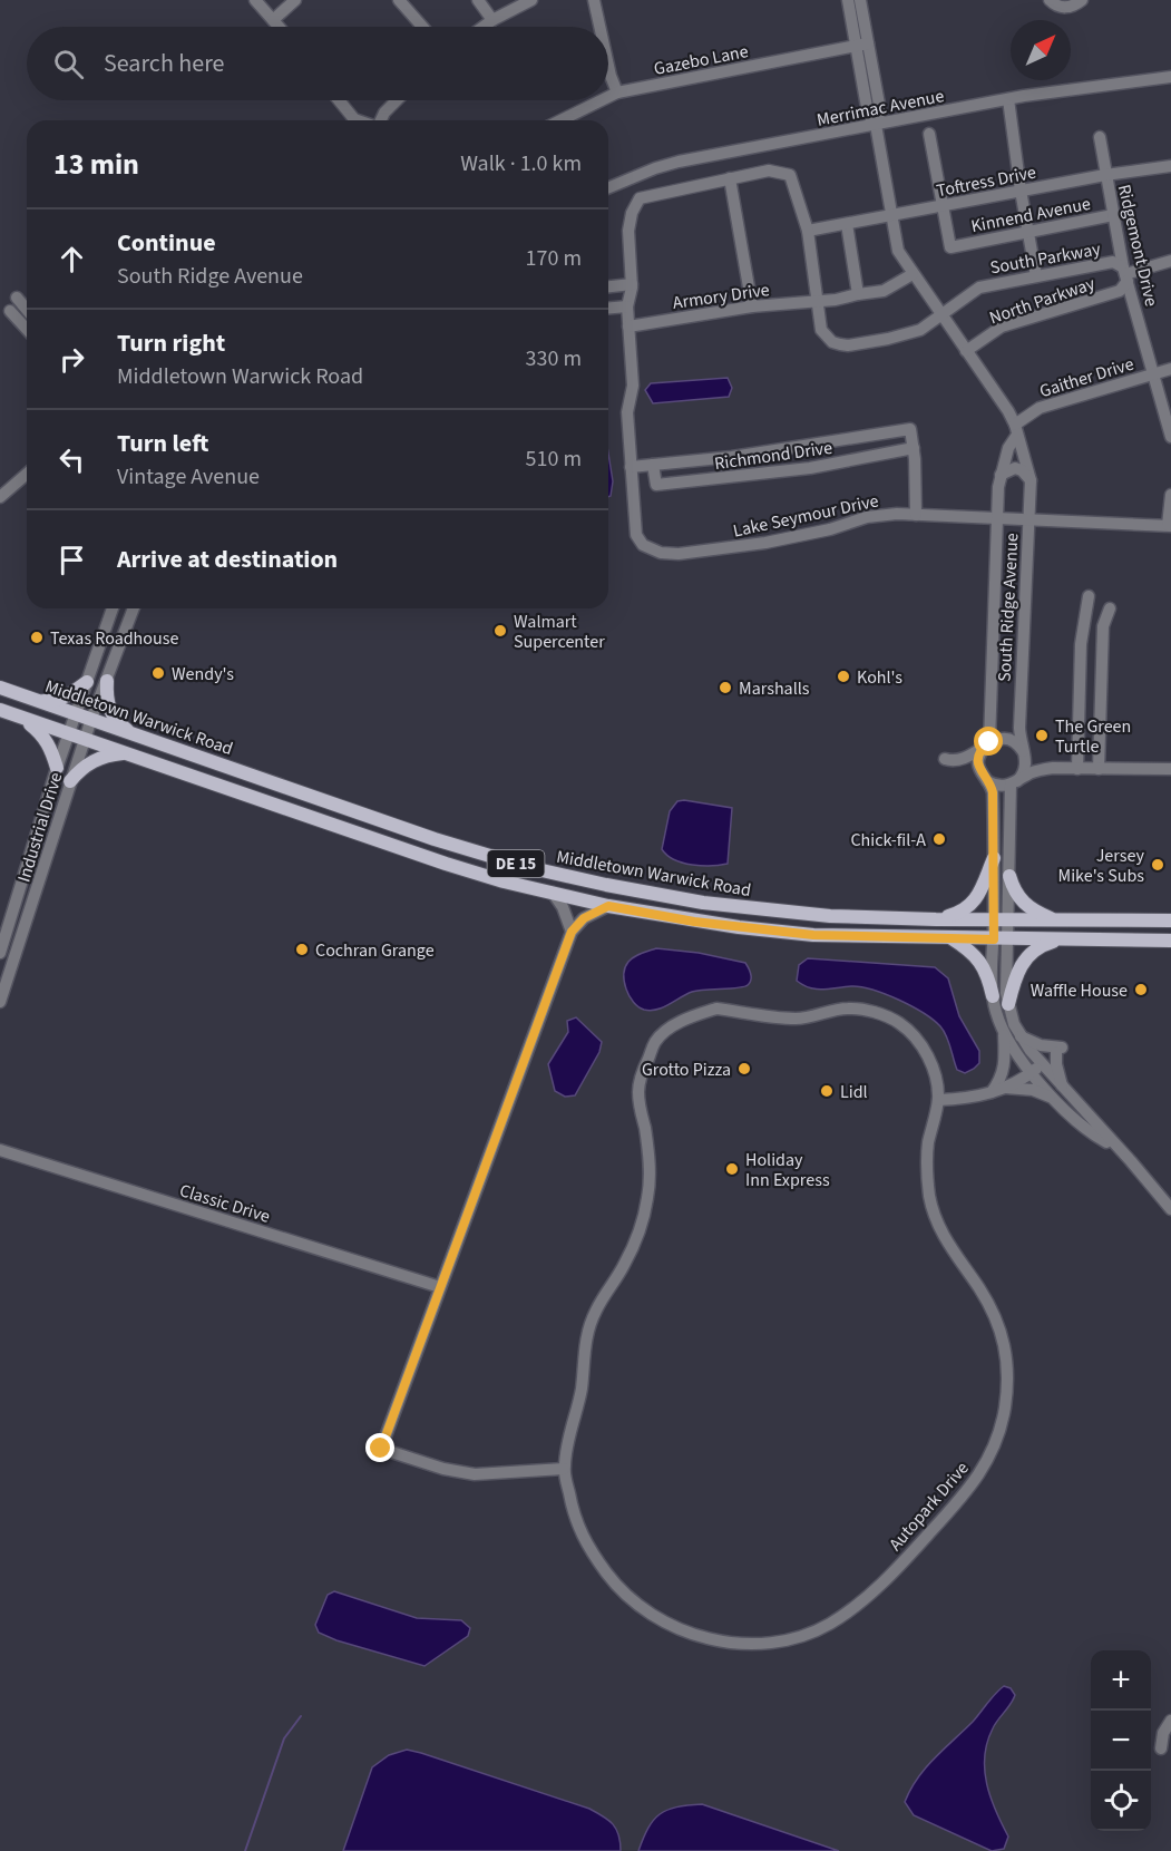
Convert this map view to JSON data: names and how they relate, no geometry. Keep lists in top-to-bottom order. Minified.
{"streets":{"main road":["Middletown Warwick Road","DE 15"],"street":["Gazebo Lane","Merrimac Avenue","Toftress Drive","Kinnend Avenue","Ridgemont Drive","South Parkway","Armory Drive","North Parkway","Gaither Drive","Richmond Drive","Lake Seymour Drive","South Ridge Avenue","Industrial Drive","Classic Drive","Autopark Drive"]},"crossings":[["Gazebo Lane","South Ridge Avenue"],["Merrimac Avenue","South Ridge Avenue"],["Toftress Drive","Kinnend Avenue"],["Toftress Drive","Ridgemont Drive"],["Toftress Drive","Lake Seymour Drive"],["Toftress Drive","South Ridge Avenue"],["Kinnend Avenue","Ridgemont Drive"],["Ridgemont Drive","South Parkway"],["Ridgemont Drive","North Parkway"],["Ridgemont Drive","Gaither Drive"],["South Parkway","Armory Drive"],["South Parkway","North Parkway"],["South Parkway","Lake Seymour Drive"],["South Parkway","South Ridge Avenue"],["Armory Drive","Lake Seymour Drive"],["Armory Drive","South Ridge Avenue"],["North Parkway","South Ridge Avenue"],["Gaither Drive","South Ridge Avenue"],["Richmond Drive","Lake Seymour Drive"],["Lake Seymour Drive","South Ridge Avenue"],["South Ridge Avenue","Middletown Warwick Road"],["Middletown Warwick Road","Industrial Drive"]],"places":["Walmart Supercenter","Texas Roadhouse","Wendy's","Kohl's","Marshalls","The Green Turtle","Chick-fil-A","Jersey Mike's Subs","Cochran Grange","Waffle House","Grotto Pizza","Lidl","Holiday Inn Express"],"north":"top right","page":{"search":"Search here","heading":["13 min","Walk · 1.0 km"],"list":[["Continue","South Ridge Avenue","170 m"],["Turn right","Middletown Warwick Road","330 m"],["Turn left","Vintage Avenue","510 m"],"Arrive at destination"],"map_buttons":["+","−"]}}
